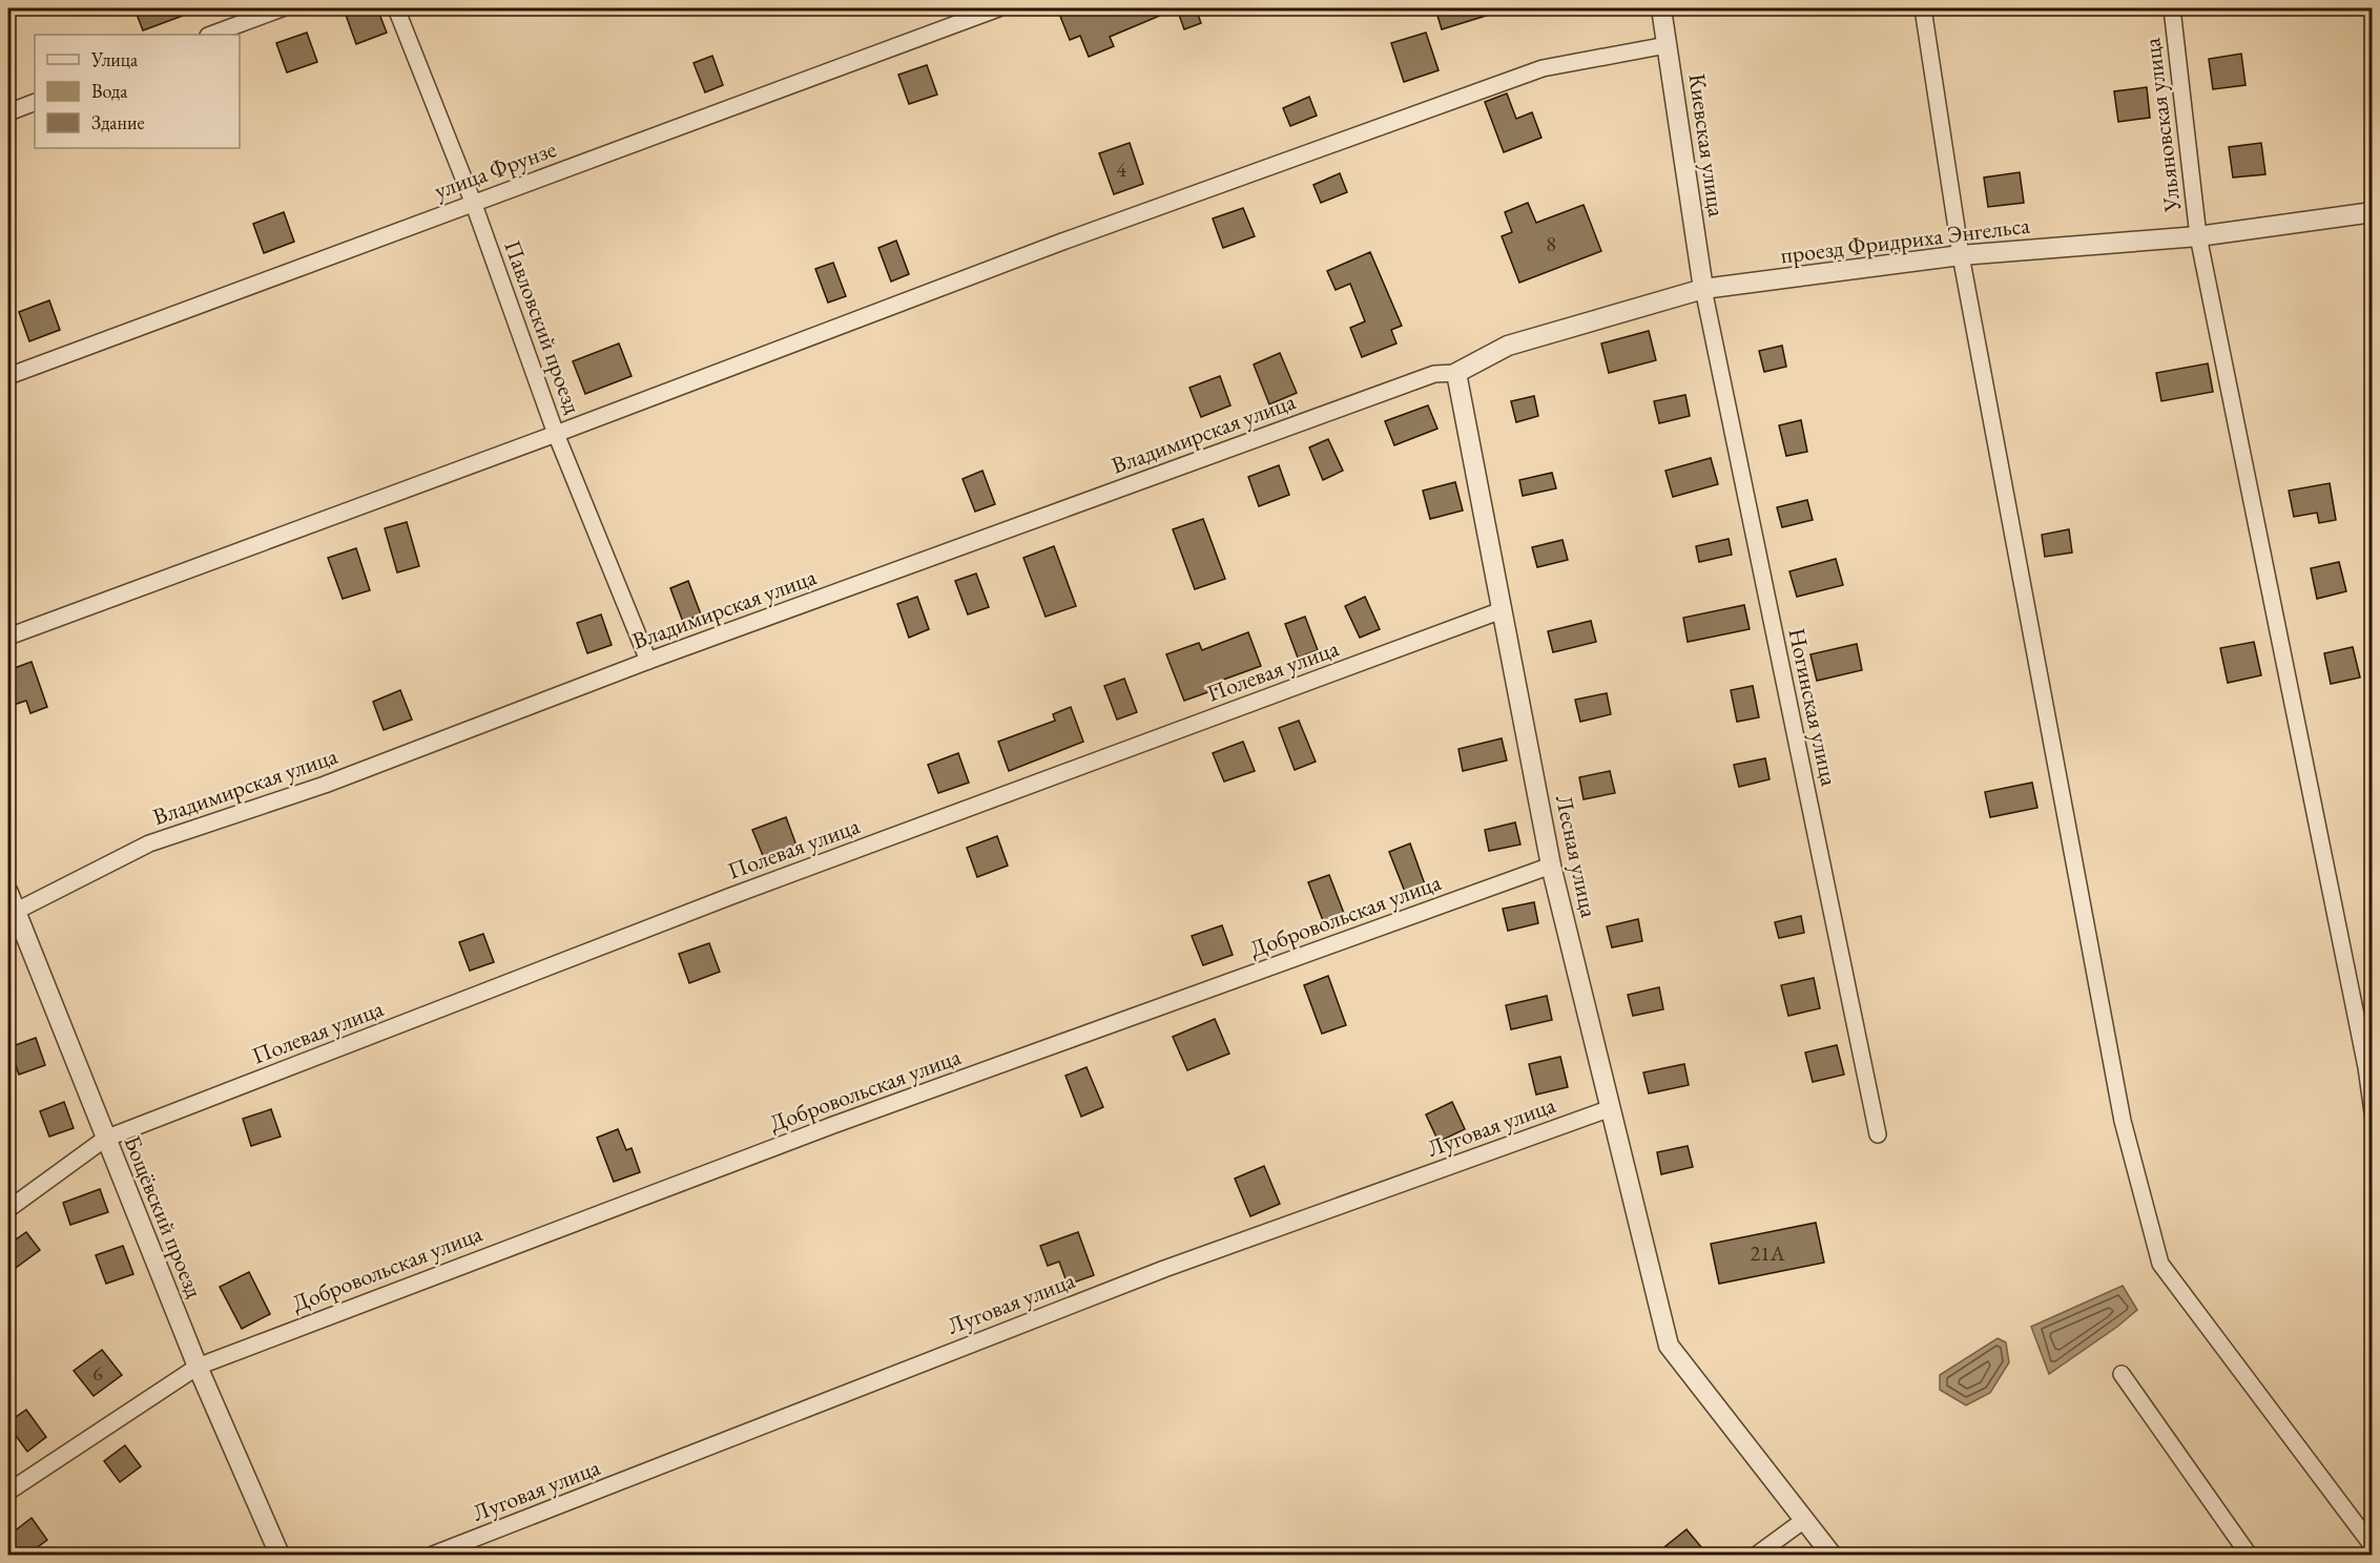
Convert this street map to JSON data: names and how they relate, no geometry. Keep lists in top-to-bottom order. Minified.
{"streets":{"street":["Ульяновская улица","Киевская улица","улица Фрунзе","проезд Фридриха Энгельса","Павловский проезд","Владимирская улица","Полевая улица","Ногинская улица","Лесная улица","Добровольская улица","Луговая улица","Бощёвский проезд"]},"crossings":[["Ульяновская улица","проезд Фридриха Энгельса"],["Киевская улица","проезд Фридриха Энгельса"],["Киевская улица","Ногинская улица"],["улица Фрунзе","Павловский проезд"],["проезд Фридриха Энгельса","Владимирская улица"],["проезд Фридриха Энгельса","Ногинская улица"],["проезд Фридриха Энгельса","Лесная улица"],["Павловский проезд","Владимирская улица"],["Владимирская улица","Лесная улица"],["Владимирская улица","Бощёвский проезд"],["Полевая улица","Лесная улица"],["Полевая улица","Бощёвский проезд"],["Лесная улица","Добровольская улица"],["Лесная улица","Луговая улица"],["Добровольская улица","Бощёвский проезд"]],"house_numbers":["4","8","21А","6"],"legend":["Улица","Вода","Здание"]}
